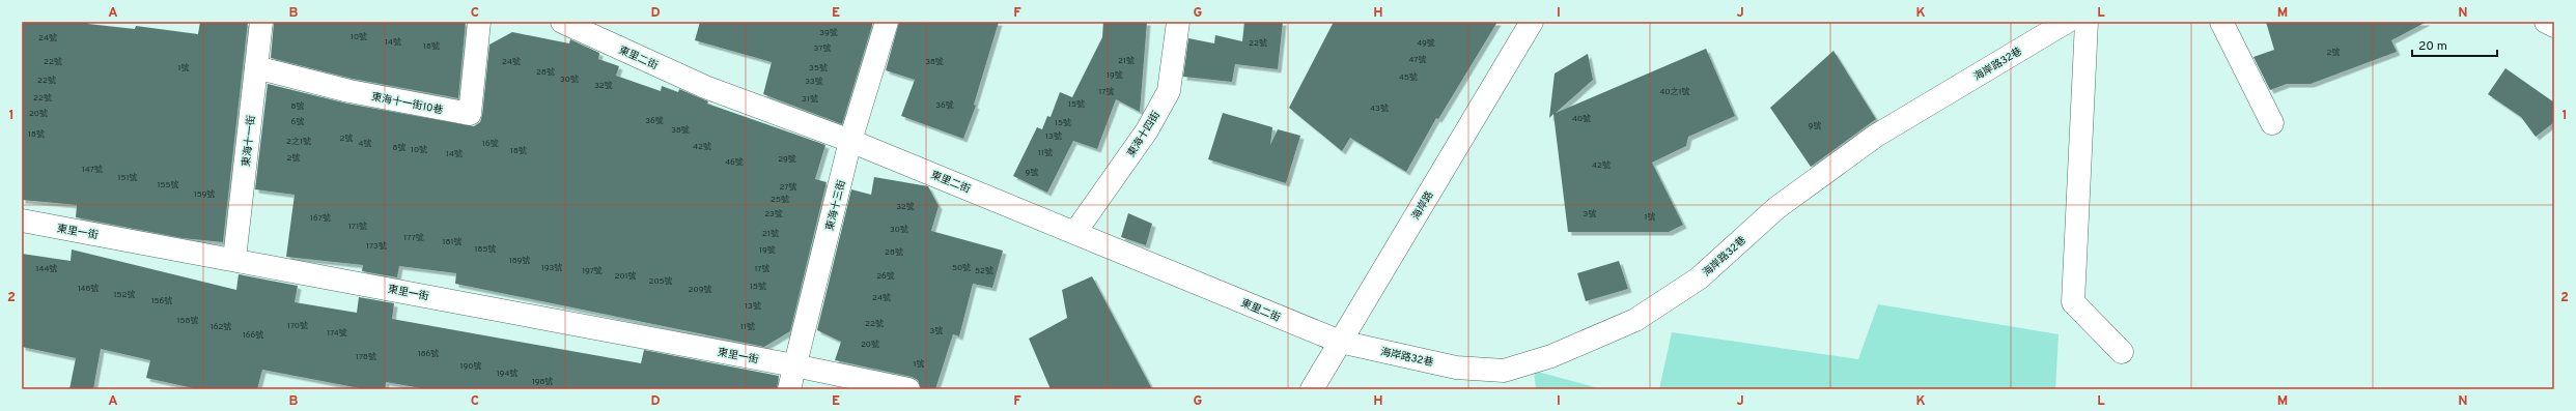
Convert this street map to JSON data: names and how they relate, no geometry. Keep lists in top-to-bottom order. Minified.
{"streets":{"street":["東里二街","海岸路32巷","東海十一街10巷","東海十四街","東海十一街","東海十三街","海岸路","東里一街"]},"crossings":[["東里二街","海岸路32巷"],["東里二街","東海十四街"],["東里二街","東海十三街"],["東里二街","海岸路"],["海岸路32巷","海岸路"],["東海十一街10巷","東海十一街"],["東海十一街","東里一街"],["東海十三街","東里一街"]],"house_numbers":["39號","10號","24號","14號","22號","49號","18號","37號","2號","47號","21號","22號","24號","38號","1號","35號","28號","19號","45號","30號","22號","33號","32號","17號","40之1號","22號","31號","15號","36號","8號","43號","20號","40號","36號","6號","15號","9號","38號","18號","13號","2號","2之1號","4號","16號","42號","8號","10號","18號","11號","14號","2號","29號","46號","42號","147號","9號","151號","155號","27號","159號","25號","32號","23號","3號","1號","167號","171號","30號","21號","177號","181號","173號","185號","19號","28號","189號","193號","50號","144號","17號","197號","52號","201號","26號","205號","15號","148號","209號","152號","24號","156號","13號","158號","22號","170號","162號","11號","3號","174號","166號","20號","186號","178號","1號","190號","194號","198號"],"scale_bar":"20 m","grid":{"columns":["A","B","C","D","E","F","G","H","I","J","K","L","M","N"],"rows":["1","2"]}}
